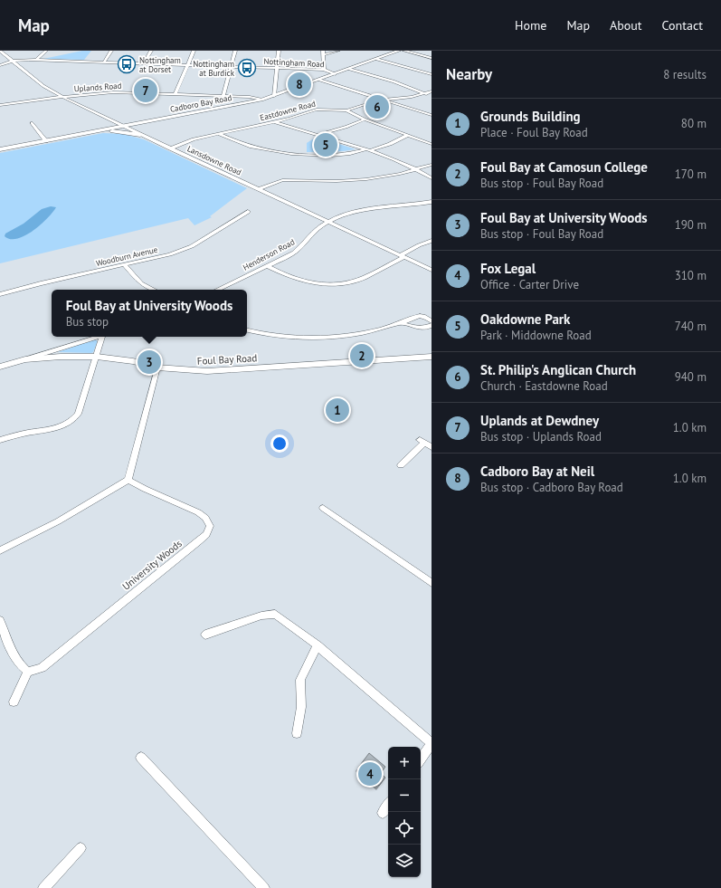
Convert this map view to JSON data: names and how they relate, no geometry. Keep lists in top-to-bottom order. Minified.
{"streets":{"main road":["Cadboro Bay Road","Foul Bay Road"],"street":["Nottingham Road","Uplands Road","Eastdowne Road","Lansdowne Road","Henderson Road","Woodburn Avenue","University Woods"]},"crossings":[["Nottingham Road","Cadboro Bay Road"],["Nottingham Road","Lansdowne Road"],["Uplands Road","Cadboro Bay Road"],["Uplands Road","Lansdowne Road"],["Cadboro Bay Road","Lansdowne Road"],["Eastdowne Road","Lansdowne Road"],["Lansdowne Road","Henderson Road"]],"places":{"bus stop":["Nottingham at Dorset","Nottingham at Burdick"]},"page":{"header":"Map","nav":["Home","Map","About","Contact"],"heading":["Nearby","8 results"],"pins":["8","7","6","5","2","3","1","4"],"list":[{"mark":"1","name":"Grounds Building","note":"Place · Foul Bay Road","value":"80 m"},{"mark":"2","name":"Foul Bay at Camosun College","note":"Bus stop · Foul Bay Road","value":"170 m"},{"mark":"3","name":"Foul Bay at University Woods","note":"Bus stop · Foul Bay Road","value":"190 m"},{"mark":"4","name":"Fox Legal","note":"Office · Carter Drive","value":"310 m"},{"mark":"5","name":"Oakdowne Park","note":"Park · Middowne Road","value":"740 m"},{"mark":"6","name":"St. Philip's Anglican Church","note":"Church · Eastdowne Road","value":"940 m"},{"mark":"7","name":"Uplands at Dewdney","note":"Bus stop · Uplands Road","value":"1.0 km"},{"mark":"8","name":"Cadboro Bay at Neil","note":"Bus stop · Cadboro Bay Road","value":"1.0 km"}],"popup":["Foul Bay at University Woods","Bus stop"],"map_buttons":["+","−"]}}
